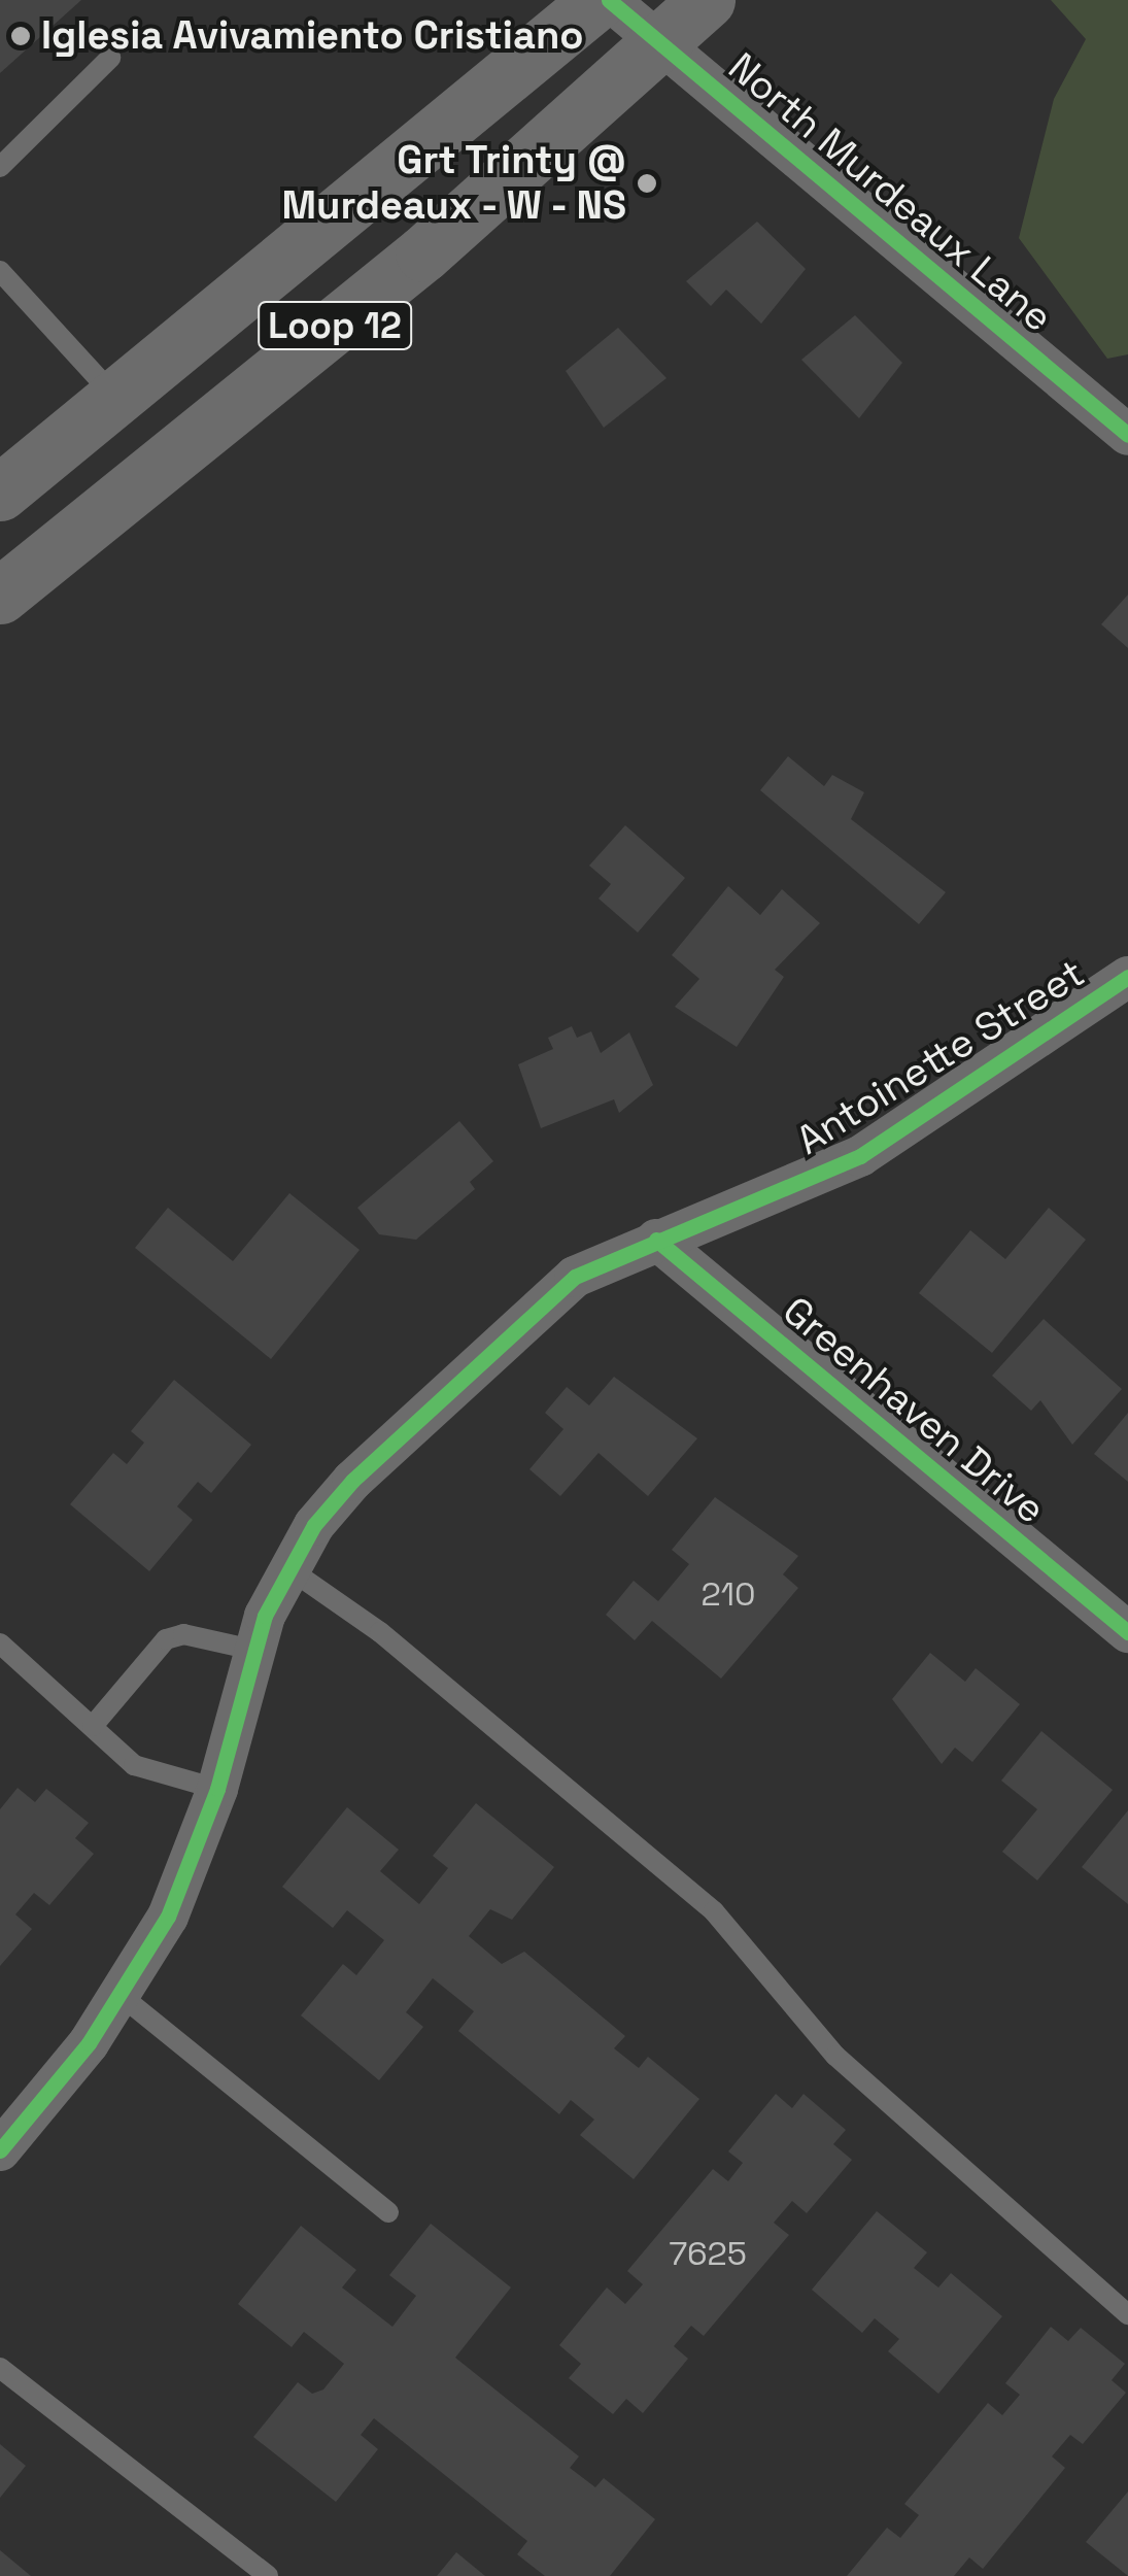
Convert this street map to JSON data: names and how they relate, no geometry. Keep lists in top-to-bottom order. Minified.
{"streets":{"main road":["Loop 12"],"street":["North Murdeaux Lane","Antoinette Street","Greenhaven Drive"]},"crossings":[["North Murdeaux Lane","Loop 12"],["Antoinette Street","Greenhaven Drive"]],"places":["Iglesia Avivamiento Cristiano","Grt Trinty @ Murdeaux - W - NS"],"house_numbers":["210","7625"]}
